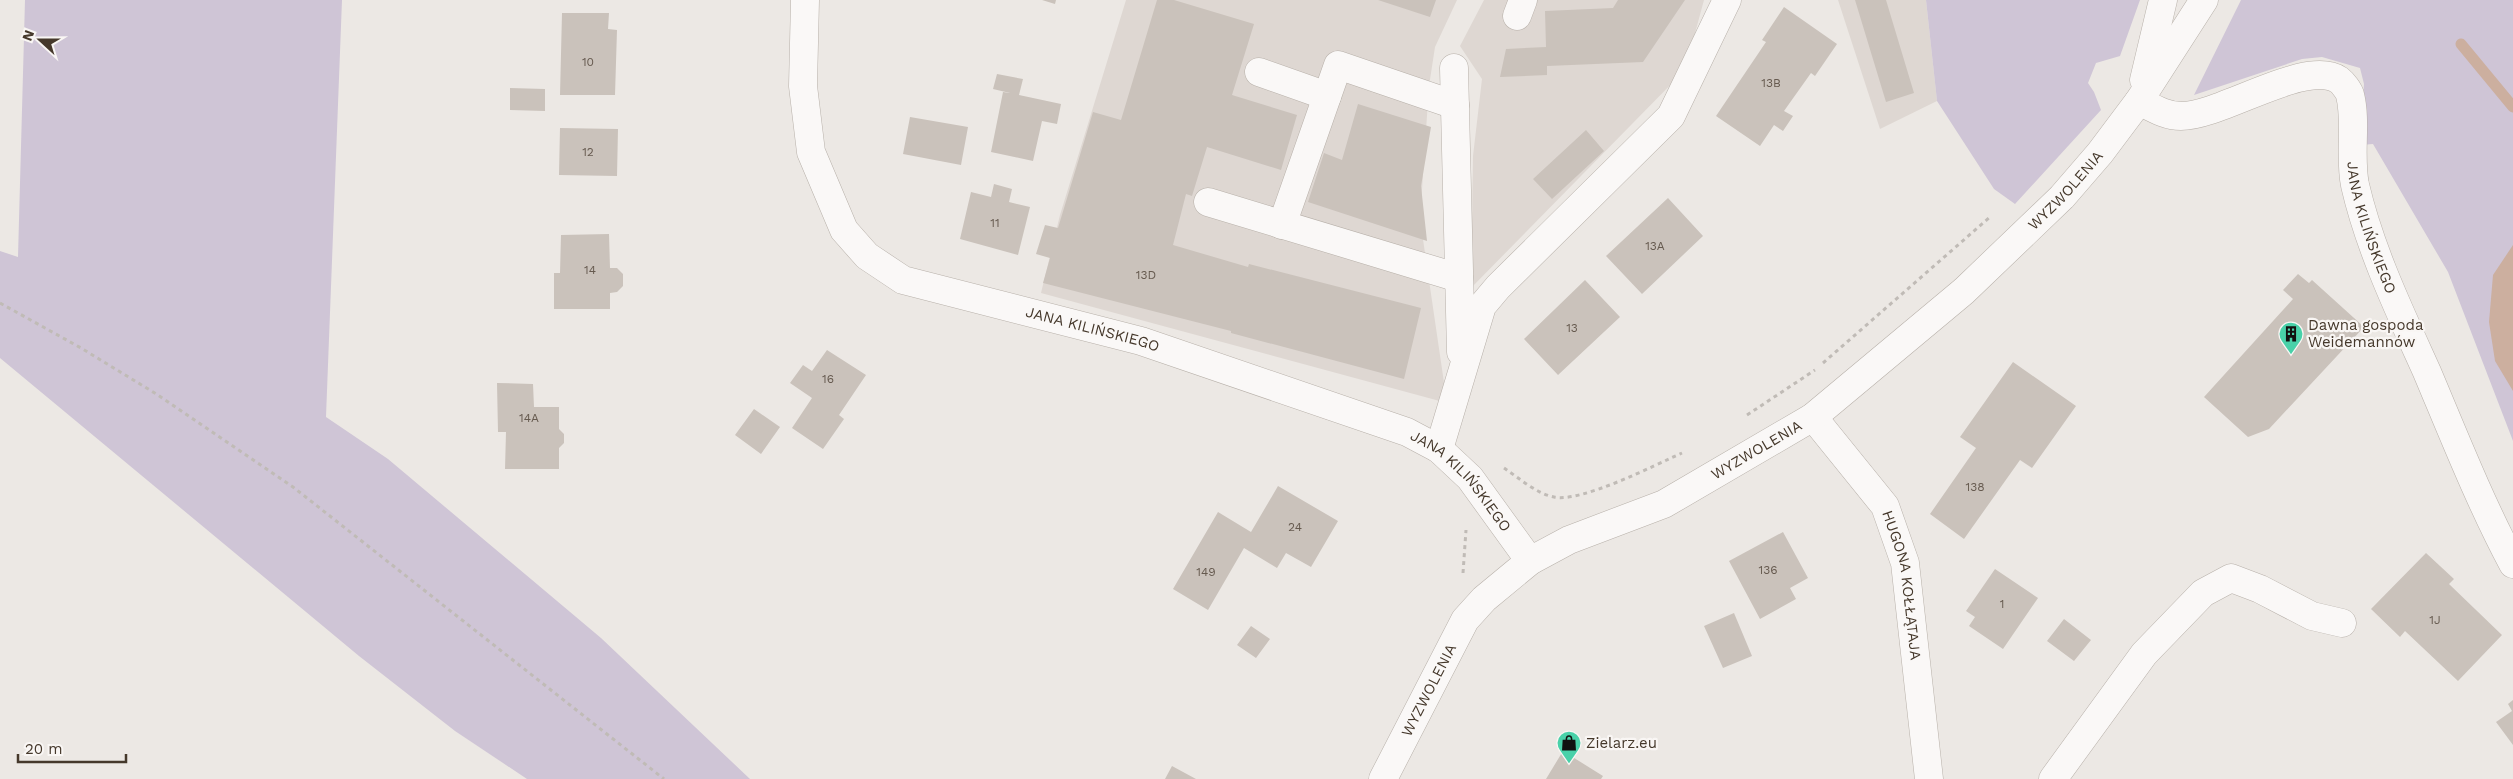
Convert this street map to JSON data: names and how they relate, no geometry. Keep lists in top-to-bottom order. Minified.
{"streets":{"street":["WYZWOLENIA","JANA KILIŃSKIEGO","HUGONA KOŁŁĄTAJA"]},"crossings":[["WYZWOLENIA","JANA KILIŃSKIEGO"],["WYZWOLENIA","HUGONA KOŁŁĄTAJA"]],"places":{"building":["Dawna gospoda Weidemannów"],"shop":["Zielarz.eu"]},"house_numbers":["10","13B","12","11","13A","14","13D","13","16","14A","138","24","136","149","1","1J"],"scale_bar":"20 m","north":"left"}
